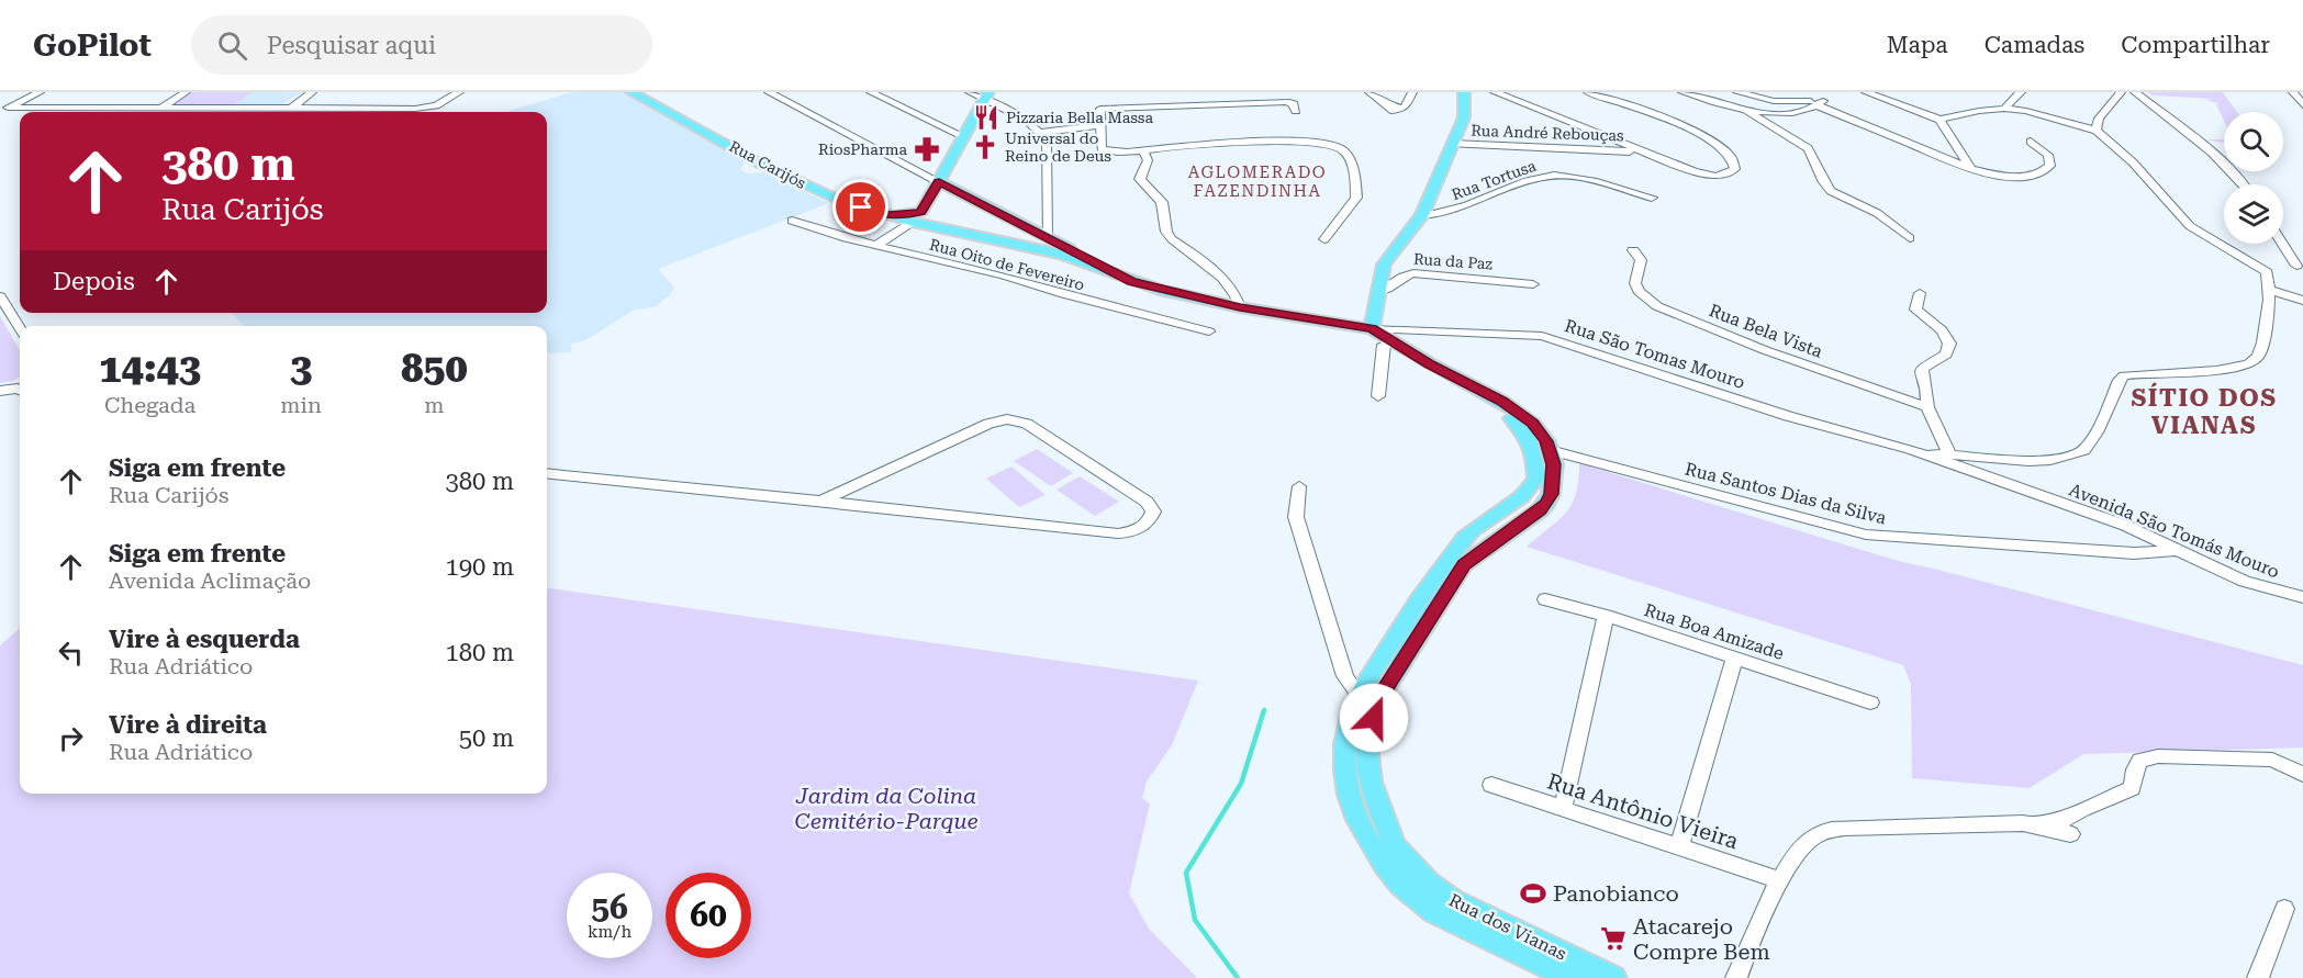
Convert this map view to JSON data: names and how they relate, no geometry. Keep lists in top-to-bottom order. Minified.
{"streets":{"main road":["Rua Carijós","Rua dos Vianas"],"street":["Rua André Rebouças","Rua Tortusa","Rua da Paz","Rua Oito de Fevereiro","Rua Bela Vista","Rua São Tomas Mouro","Rua Santos Dias da Silva","Avenida São Tomás Mouro","Rua Boa Amizade","Rua Antônio Vieira"]},"crossings":[["Rua Carijós","Rua Oito de Fevereiro"],["Rua Carijós","Rua São Tomas Mouro"],["Rua Carijós","Rua dos Vianas"],["Rua São Tomas Mouro","Avenida São Tomás Mouro"],["Rua São Tomas Mouro","Rua dos Vianas"],["Rua Santos Dias da Silva","Avenida São Tomás Mouro"],["Rua Santos Dias da Silva","Rua dos Vianas"]],"districts":["AGLOMERADO FAZENDINHA","SÍTIO DOS VIANAS"],"parks":["Jardim da Colina Cemitério-Parque"],"places":{"restaurant":["Pizzaria Bella Massa"],"church":["Universal do Reino de Deus"],"pharmacy":["RiosPharma"],"sports":["Panobianco"],"supermarket":["Atacarejo Compre Bem"]},"page":{"header":"GoPilot","search":"Pesquisar aqui","nav":["Mapa","Camadas","Compartilhar"],"turn":["380 m","Rua Carijós"],"then":"Depois","eta":["14:43","Chegada","3","min","850","m"],"list":[{"name":"Siga em frente","note":"Rua Carijós","value":"380 m"},{"name":"Siga em frente","note":"Avenida Aclimação","value":"190 m"},{"name":"Vire à esquerda","note":"Rua Adriático","value":"180 m"},{"name":"Vire à direita","note":"Rua Adriático","value":"50 m"}],"speed":"56 km/h","limit":"60"}}
